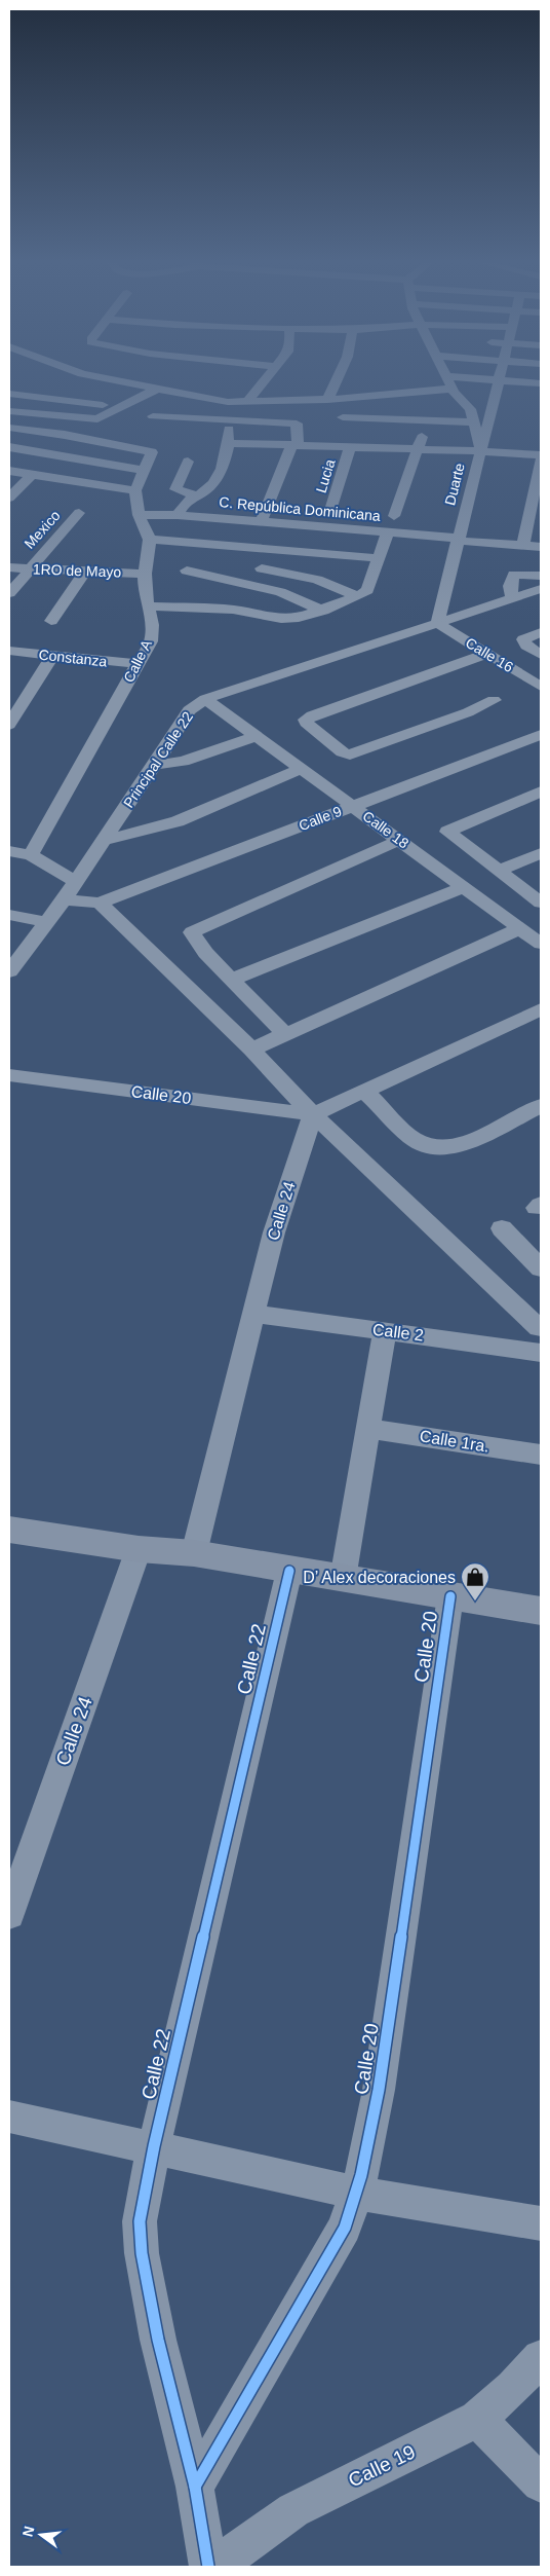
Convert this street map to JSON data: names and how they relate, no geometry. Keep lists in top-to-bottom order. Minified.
{"streets":{"street":["Lucia","Duarte","C. República Dominicana","Mexico","1RO de Mayo","Calle 16","Constanza","Calle A","Principal Calle 22","Calle 9","Calle 18","Calle 20","Calle 24","Calle 2","Calle 1ra.","Calle 22","Calle 19"]},"crossings":[["Duarte","C. República Dominicana"],["Duarte","Calle 16"],["Duarte","Principal Calle 22"],["Mexico","1RO de Mayo"],["1RO de Mayo","Calle A"],["Calle 16","Principal Calle 22"],["Constanza","Calle A"],["Principal Calle 22","Calle 18"],["Calle 9","Calle 18"],["Calle 20","Calle 24"],["Calle 20","Calle 22"],["Calle 24","Calle 2"]],"places":{"shop":["D’ Alex decoraciones"]},"north":"left"}
